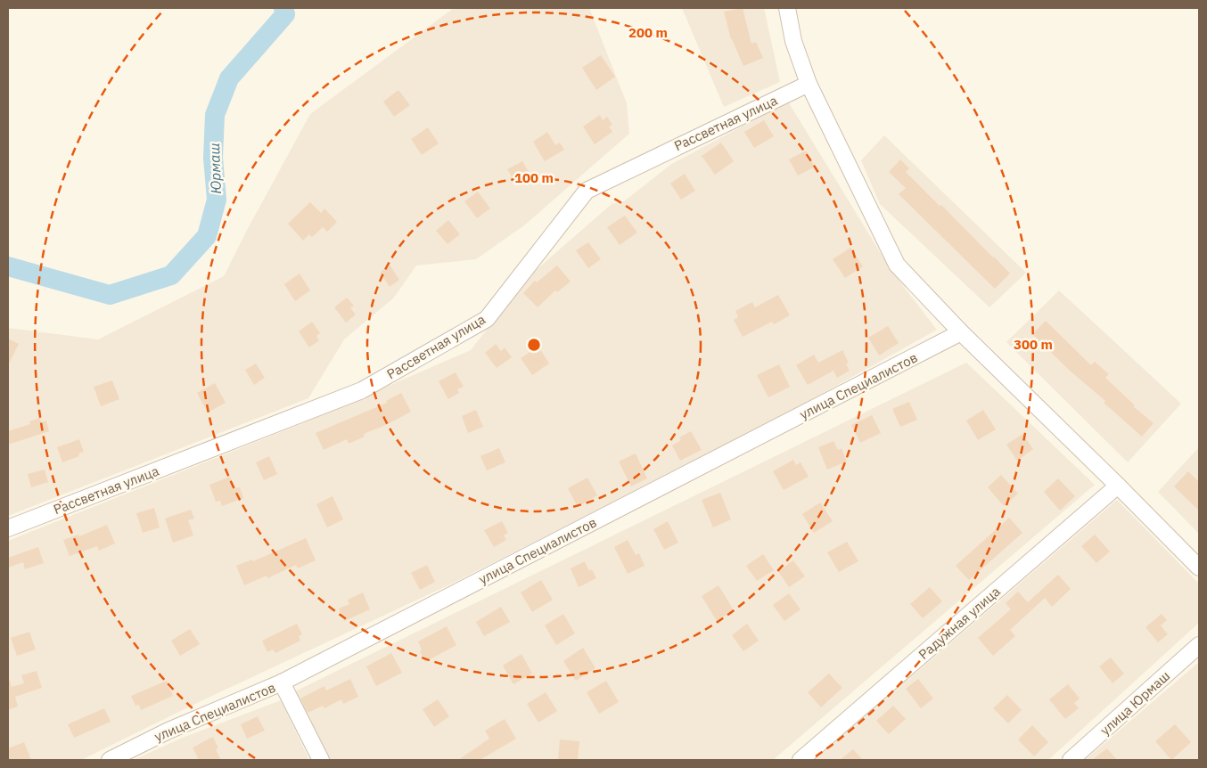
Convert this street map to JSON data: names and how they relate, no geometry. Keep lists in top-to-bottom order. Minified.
{"streets":{"street":["Рассветная улица","улица Специалистов","Радужная улица","улица Юрмаш"]},"water":["Юрмаш"],"rings":["200 m","100 m","300 m"]}
